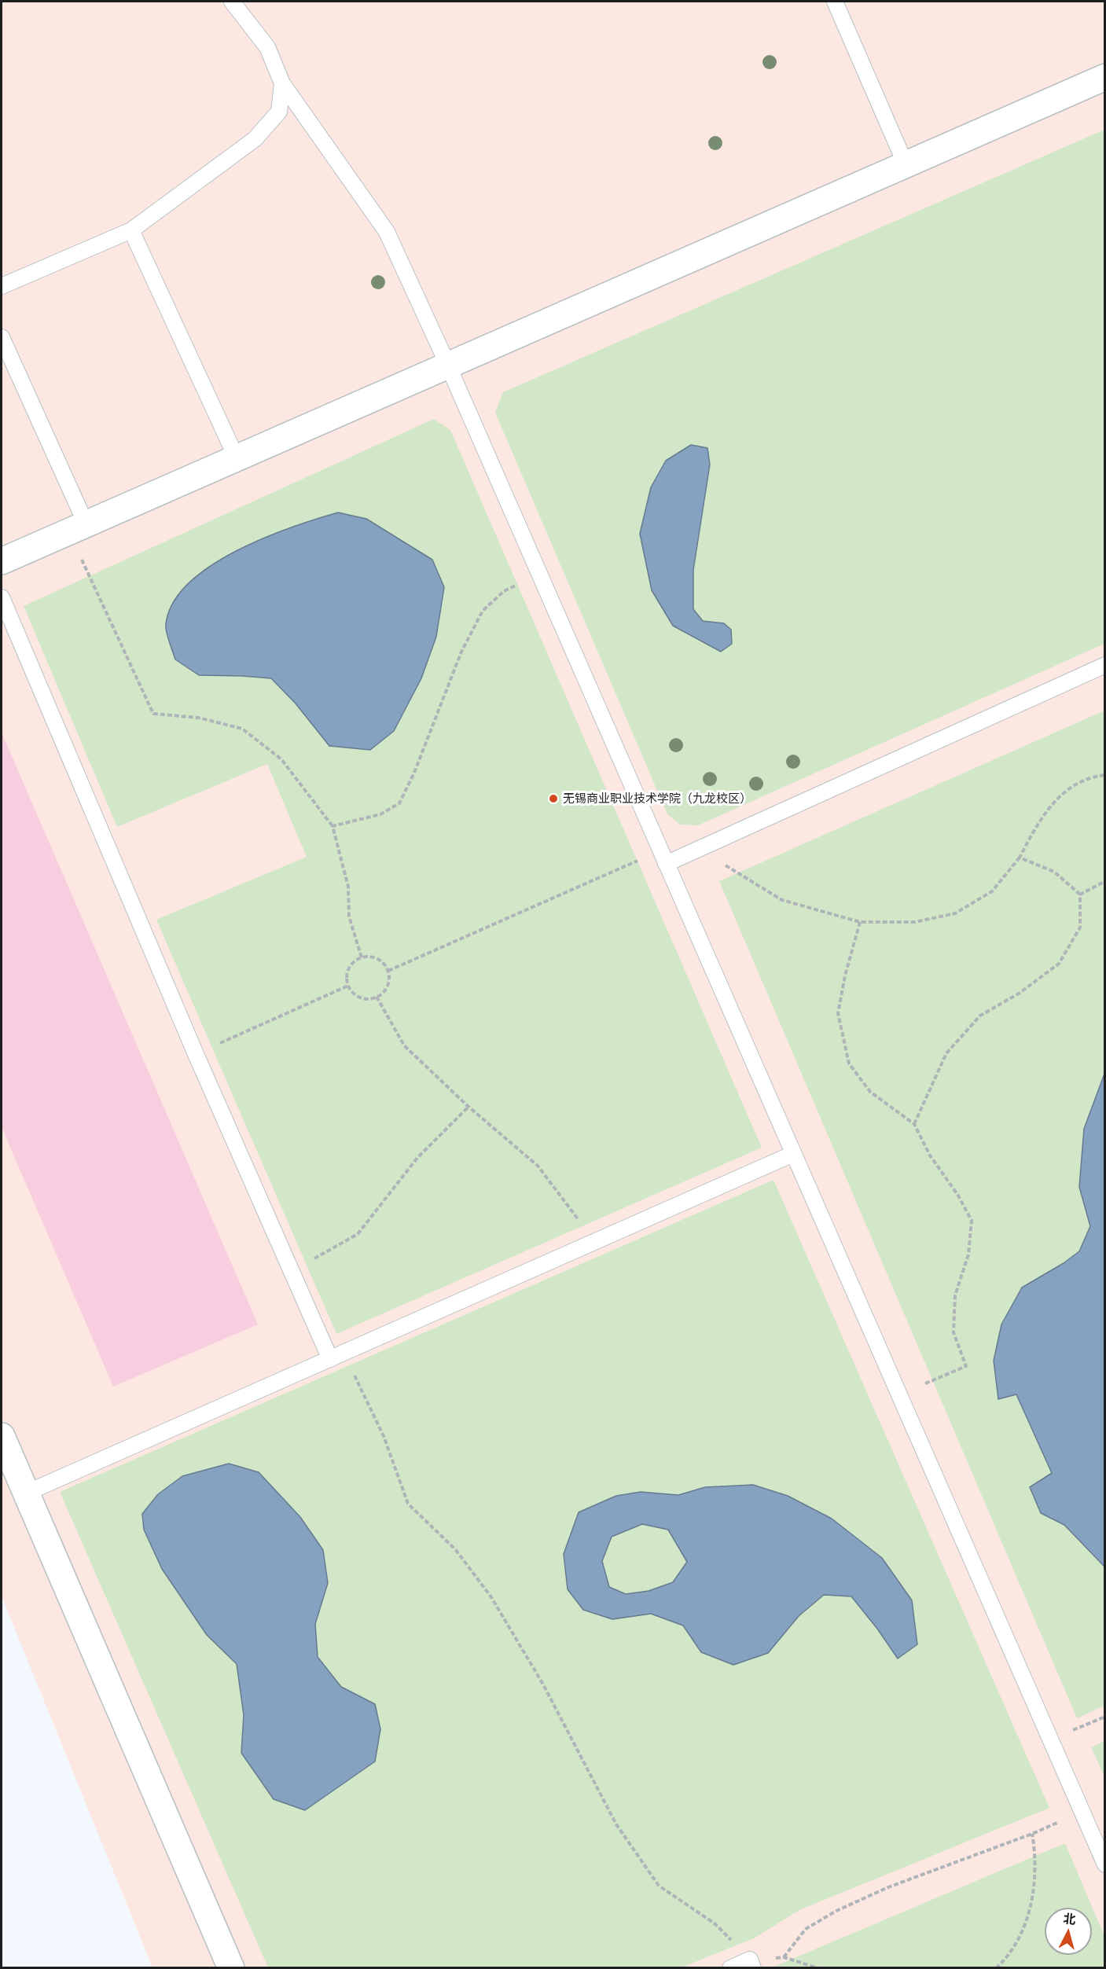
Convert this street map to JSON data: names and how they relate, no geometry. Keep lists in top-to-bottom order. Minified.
{"places":["无锡商业职业技术学院（九龙校区）"],"north":"top"}
